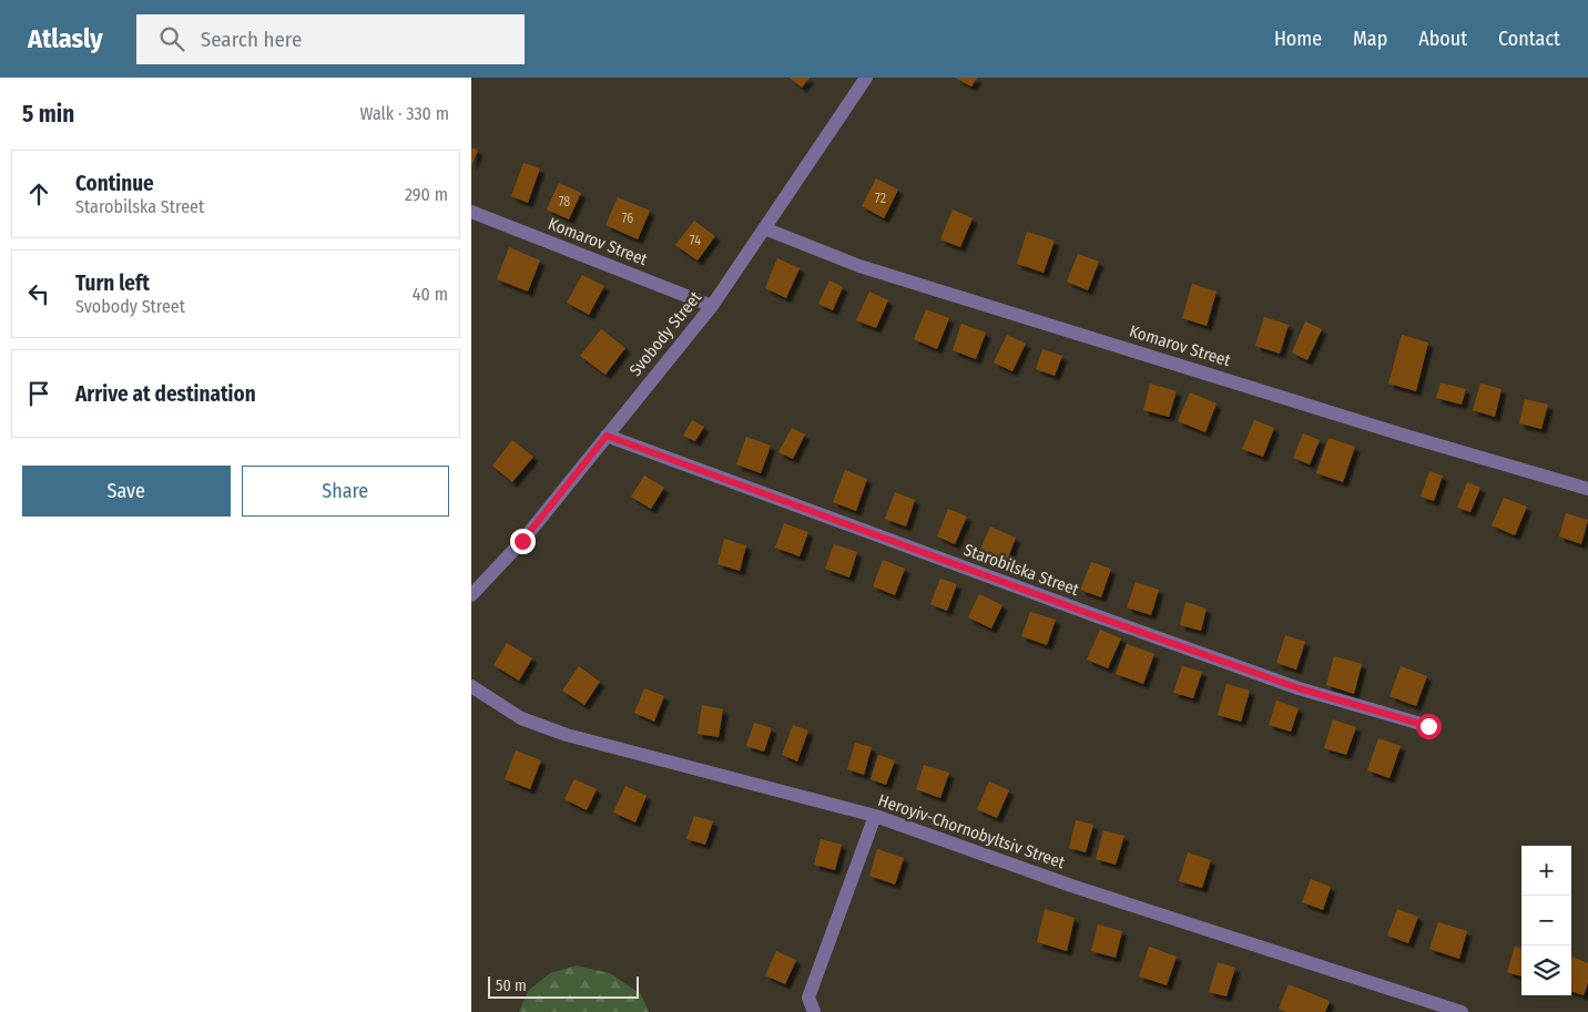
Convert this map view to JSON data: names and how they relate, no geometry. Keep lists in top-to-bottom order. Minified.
{"streets":{"street":["Komarov Street","Svobody Street","Starobilska Street","Heroyiv-Chornobyltsiv Street"]},"crossings":[["Komarov Street","Svobody Street"],["Svobody Street","Starobilska Street"]],"house_numbers":["72","78","76","74"],"scale_bar":"50 m","page":{"header":"Atlasly","search":"Search here","nav":["Home","Map","About","Contact"],"heading":["5 min","Walk · 330 m"],"list":[["Continue","Starobilska Street","290 m"],["Turn left","Svobody Street","40 m"],"Arrive at destination"],"buttons":["Save","Share"],"map_buttons":["+","−"],"scale":"50 m"}}
